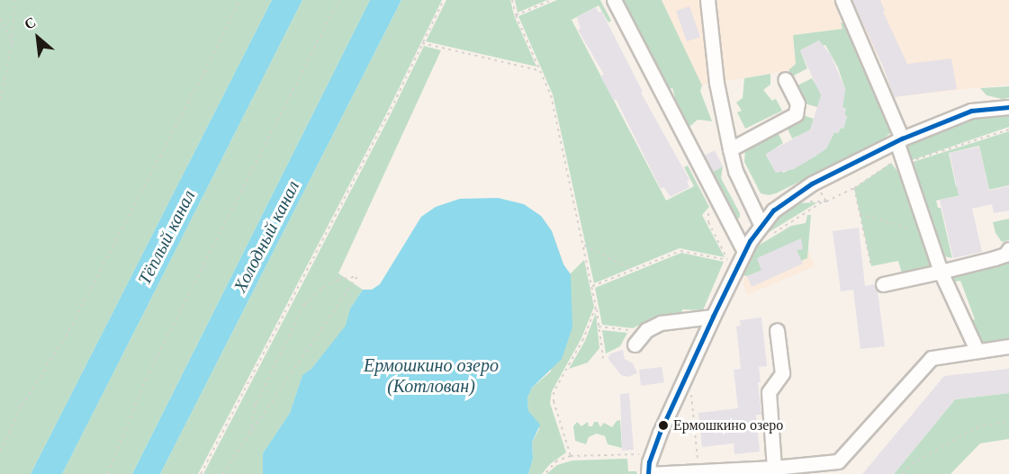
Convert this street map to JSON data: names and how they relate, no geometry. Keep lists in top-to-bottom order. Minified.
{"water":["Холодный канал","Тёплый канал","Ермошкино озеро (Котлован)"],"places":["Ермошкино озеро"],"north":"top left"}
